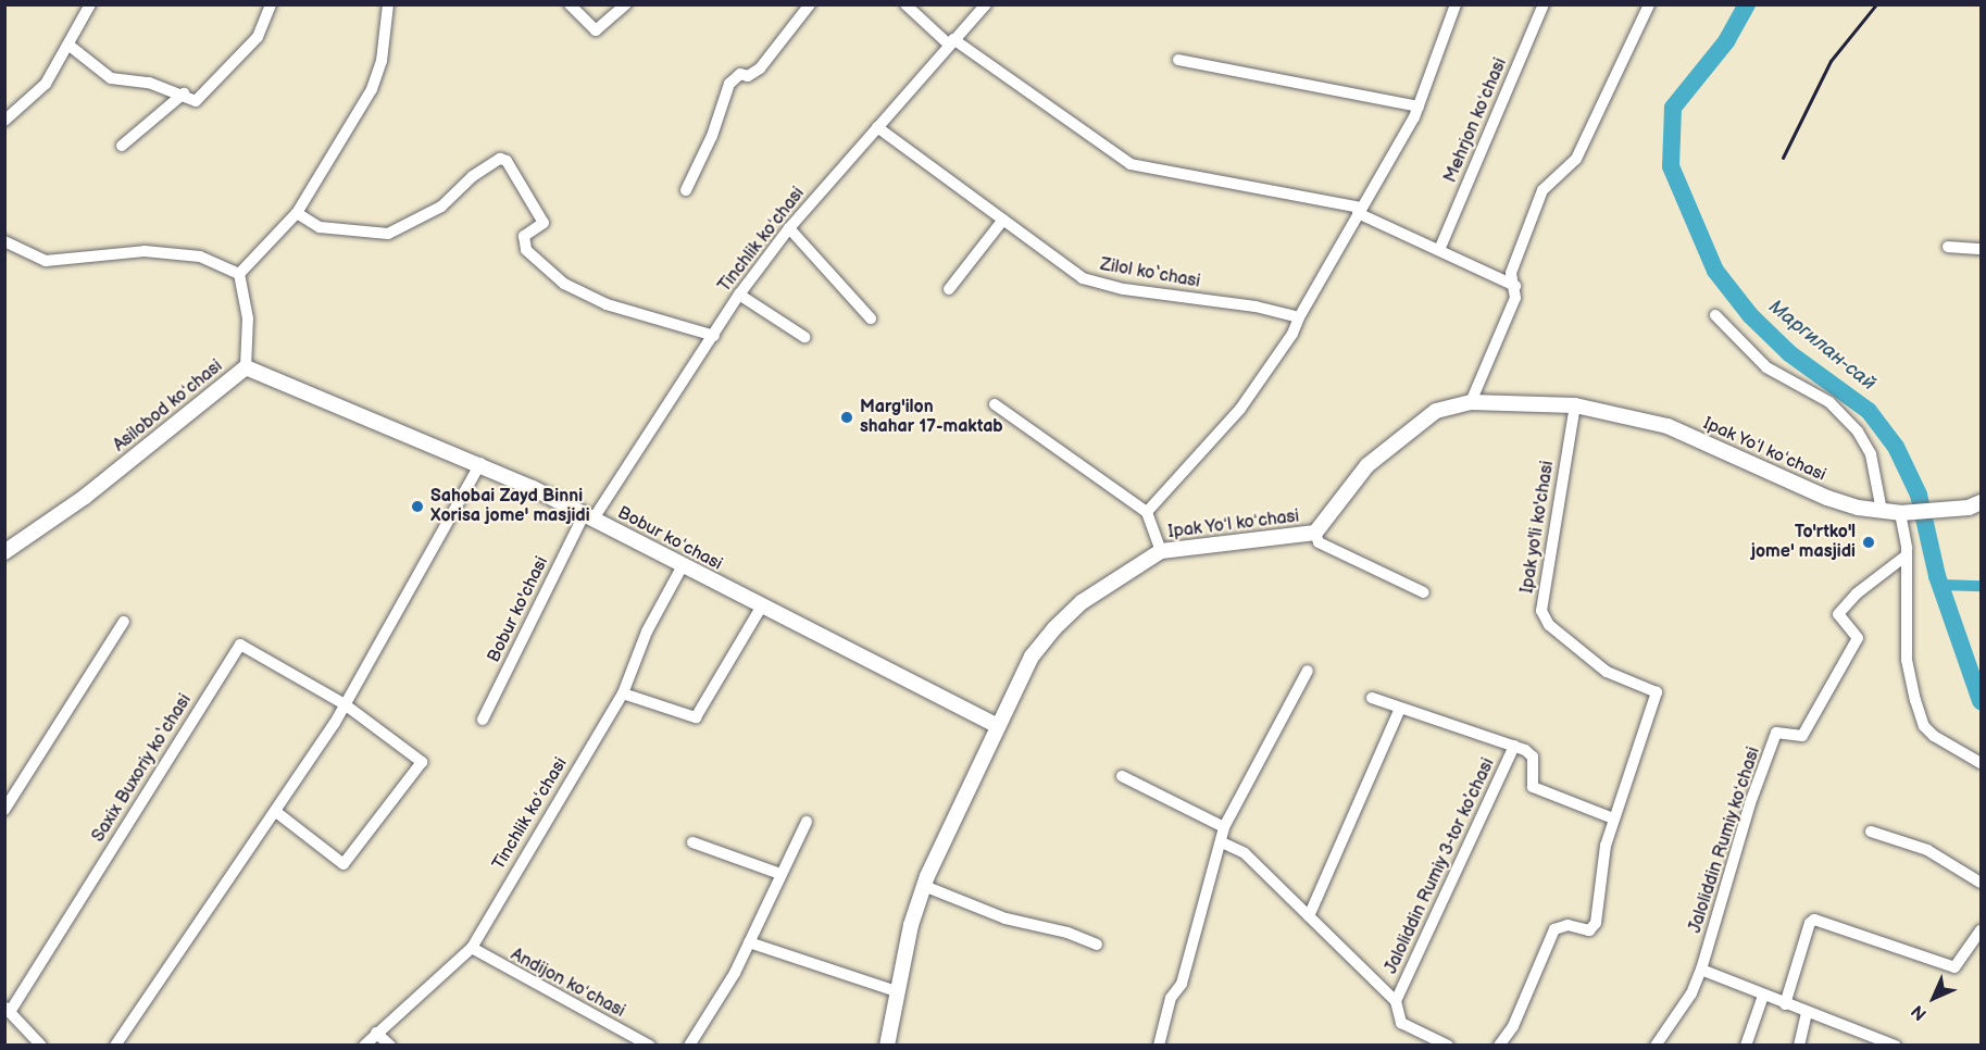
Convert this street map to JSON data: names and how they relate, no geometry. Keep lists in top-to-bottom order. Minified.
{"streets":{"street":["Mehrjon koʻchasi","Tinchlik koʻchasi","Zilol ko‘chasi","Asilobod koʻchasi","Ipak Yoʻl koʻchasi","Ipak yo'li ko'chasi","Bobur koʻchasi","Bobur ko'chasi","Saxix Buxoriy ko‘chasi","Jaloliddin Rumiy koʻchasi","Jaloliddin Rumiy 3-tor koʼchasi","Andijon koʻchasi"]},"crossings":[["Tinchlik koʻchasi","Zilol ko‘chasi"],["Tinchlik koʻchasi","Bobur koʻchasi"],["Tinchlik koʻchasi","Bobur ko'chasi"],["Tinchlik koʻchasi","Andijon koʻchasi"],["Asilobod koʻchasi","Bobur koʻchasi"],["Ipak Yoʻl koʻchasi","Ipak yo'li ko'chasi"],["Ipak Yoʻl koʻchasi","Bobur koʻchasi"],["Ipak yo'li ko'chasi","Jaloliddin Rumiy 3-tor koʼchasi"],["Bobur koʻchasi","Bobur ko'chasi"]],"water":["Маргилан-сай"],"places":["Marg'ilon shahar 17-maktab","Sahobai Zayd Binni Xorisa jome' masjidi","To'rtko'l jome' masjidi"],"north":"bottom left"}
